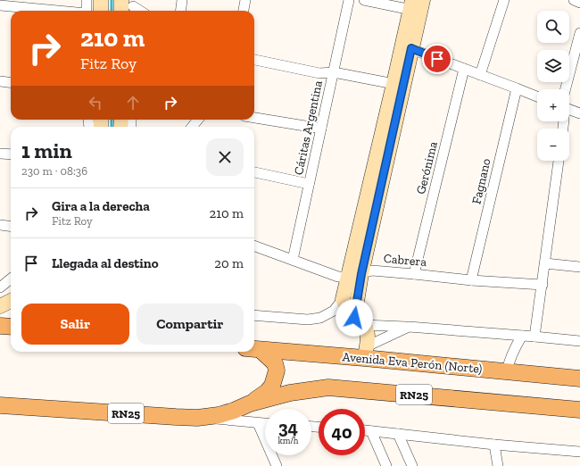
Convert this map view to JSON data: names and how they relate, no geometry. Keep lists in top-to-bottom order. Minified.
{"streets":{"main road":["Avenida Eva Perón (Norte)","RN25"],"street":["Cáritas Argentina","Gerónima","Fagnano","Cabrera"]},"crossings":[["Cáritas Argentina","Cabrera"],["Gerónima","Cabrera"],["Fagnano","Cabrera"]],"page":{"map_buttons":["+","−"],"turn":["210 m","Fitz Roy"],"heading":["1 min","230 m · 08:36"],"list":[{"name":"Gira a la derecha","note":"Fitz Roy","value":"210 m"},{"name":"Llegada al destino","value":"20 m"}],"buttons":["Salir","Compartir"],"speed":"34 km/h","limit":"40"}}
